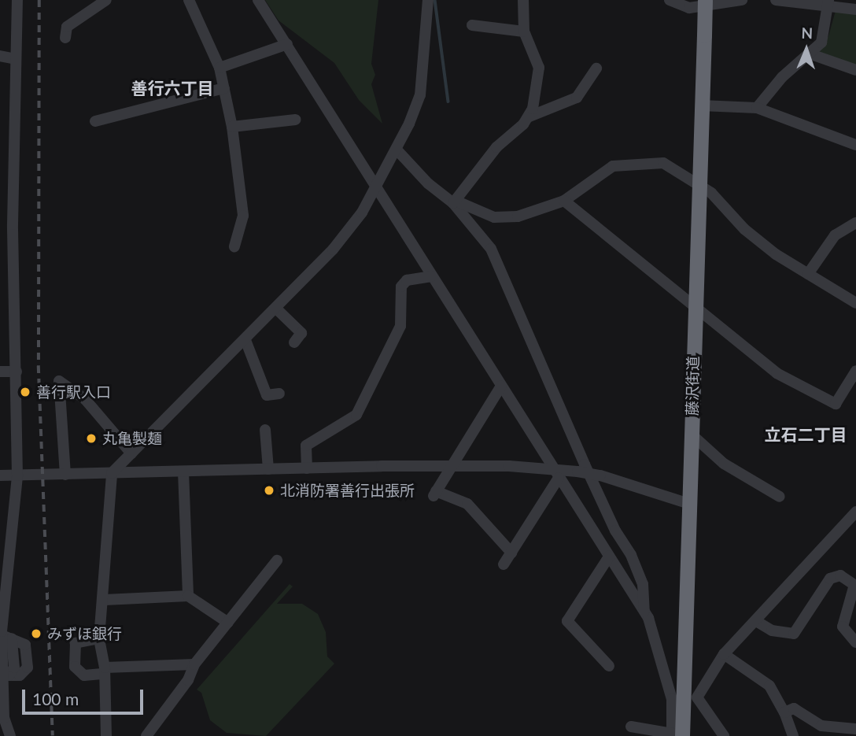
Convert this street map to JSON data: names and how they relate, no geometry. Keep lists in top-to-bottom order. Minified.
{"streets":{"highway":["藤沢街道"]},"districts":["善行六丁目","立石二丁目"],"places":["善行駅入口","丸亀製麺","北消防署善行出張所","みずほ銀行"],"scale_bar":"100 m","north":"top"}
